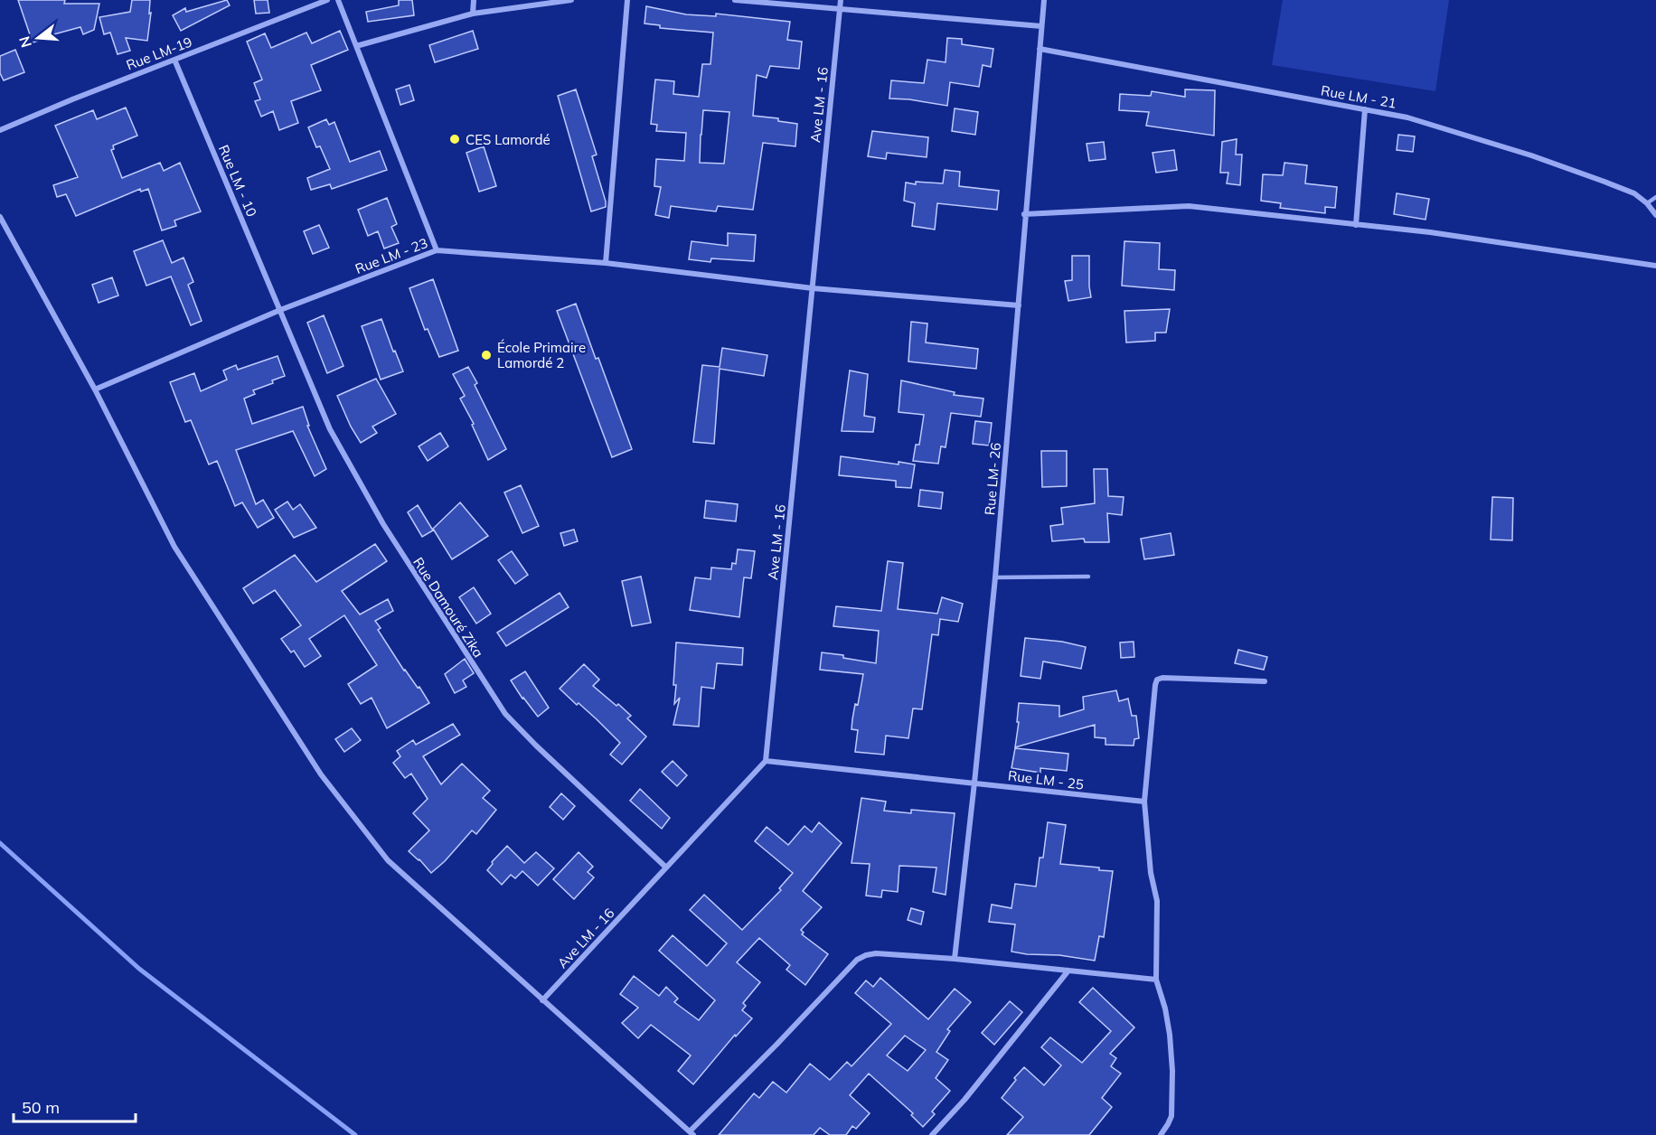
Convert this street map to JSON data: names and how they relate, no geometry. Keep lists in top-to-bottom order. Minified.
{"streets":{"street":["Rue LM-19","Rue LM - 21","Ave LM - 16","Rue LM - 10","Rue LM - 23","Rue LM- 26","Rue Damouré Zika","Rue LM - 25"]},"crossings":[["Rue LM-19","Rue LM - 10"],["Rue LM - 21","Rue LM- 26"],["Ave LM - 16","Rue LM - 23"],["Ave LM - 16","Rue Damouré Zika"],["Ave LM - 16","Rue LM - 25"],["Rue LM - 10","Rue LM - 23"],["Rue LM - 10","Rue Damouré Zika"],["Rue LM - 23","Rue LM- 26"],["Rue LM - 23","Rue Damouré Zika"],["Rue LM- 26","Rue LM - 25"]],"places":["CES Lamordé","École Primaire Lamordé 2"],"scale_bar":"50 m","north":"left"}
